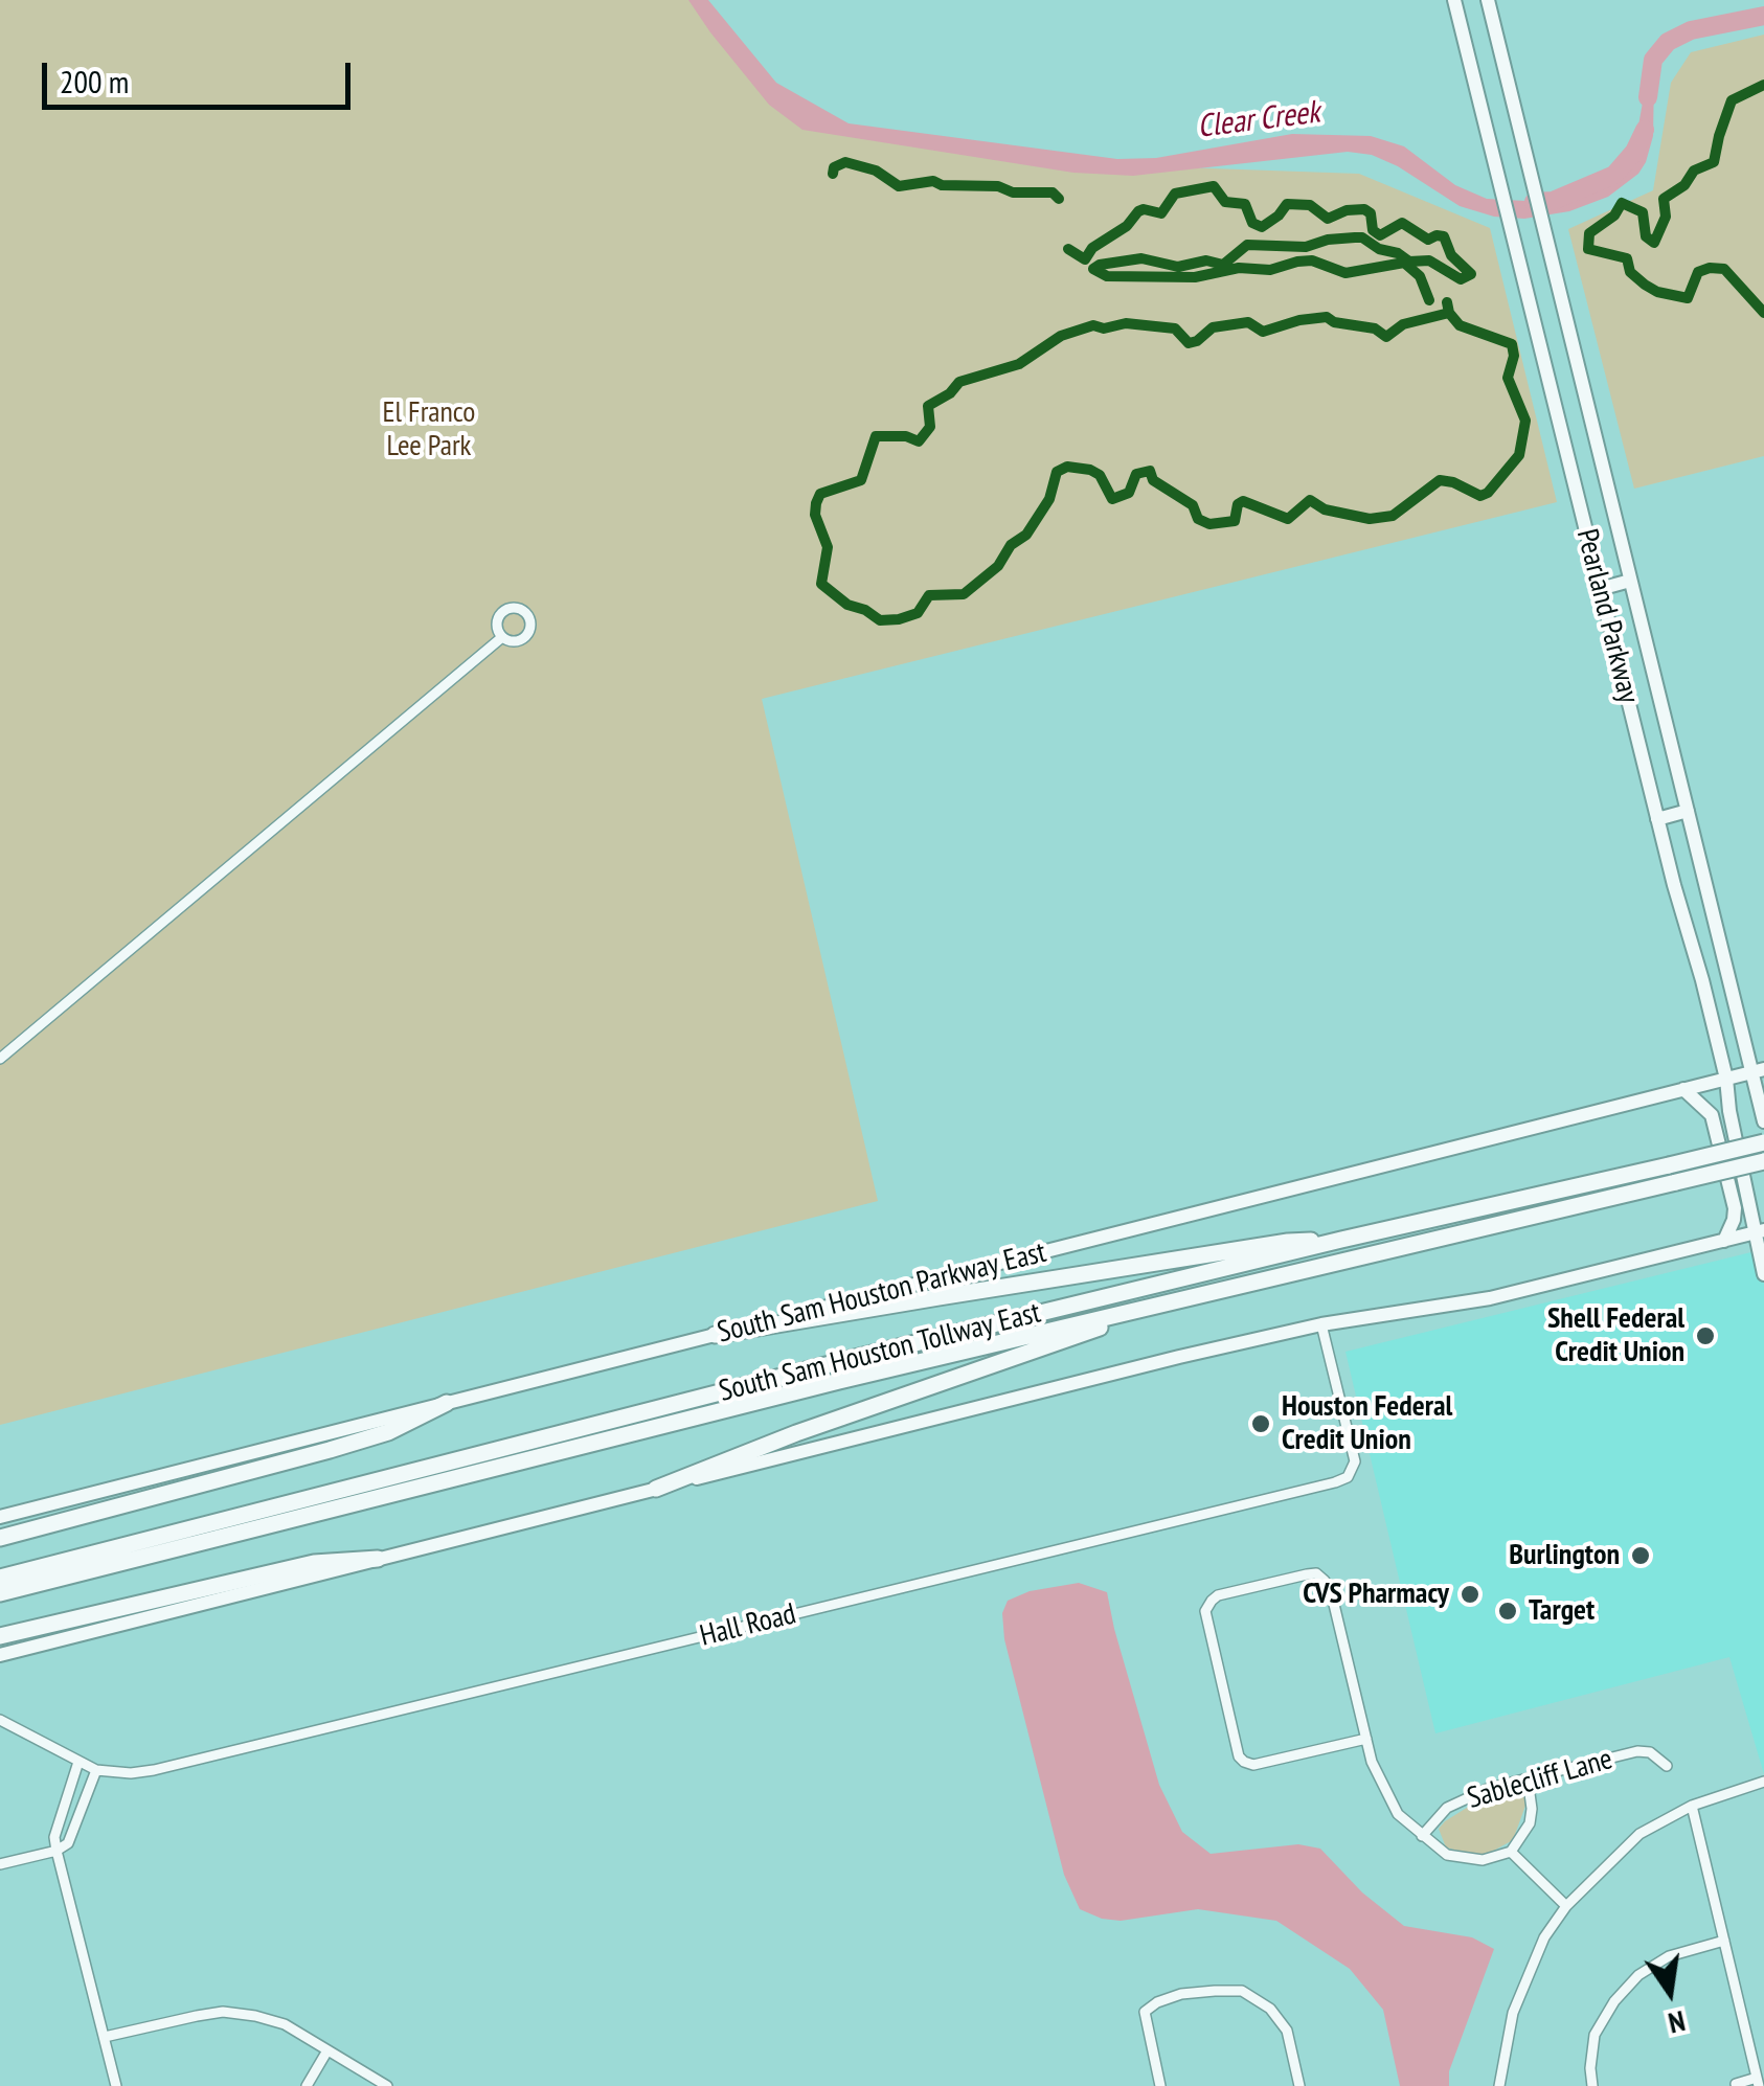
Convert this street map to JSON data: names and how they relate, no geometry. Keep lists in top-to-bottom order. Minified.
{"streets":{"highway":["South Sam Houston Tollway East"],"main road":["Pearland Parkway","South Sam Houston Parkway East"],"street":["Hall Road","Sablecliff Lane"]},"crossings":[["Pearland Parkway","South Sam Houston Parkway East"]],"water":["Clear Creek"],"parks":["El Franco Lee Park"],"places":["Shell Federal Credit Union","Houston Federal Credit Union","Burlington","CVS Pharmacy","Target"],"scale_bar":"200 m","north":"bottom"}
